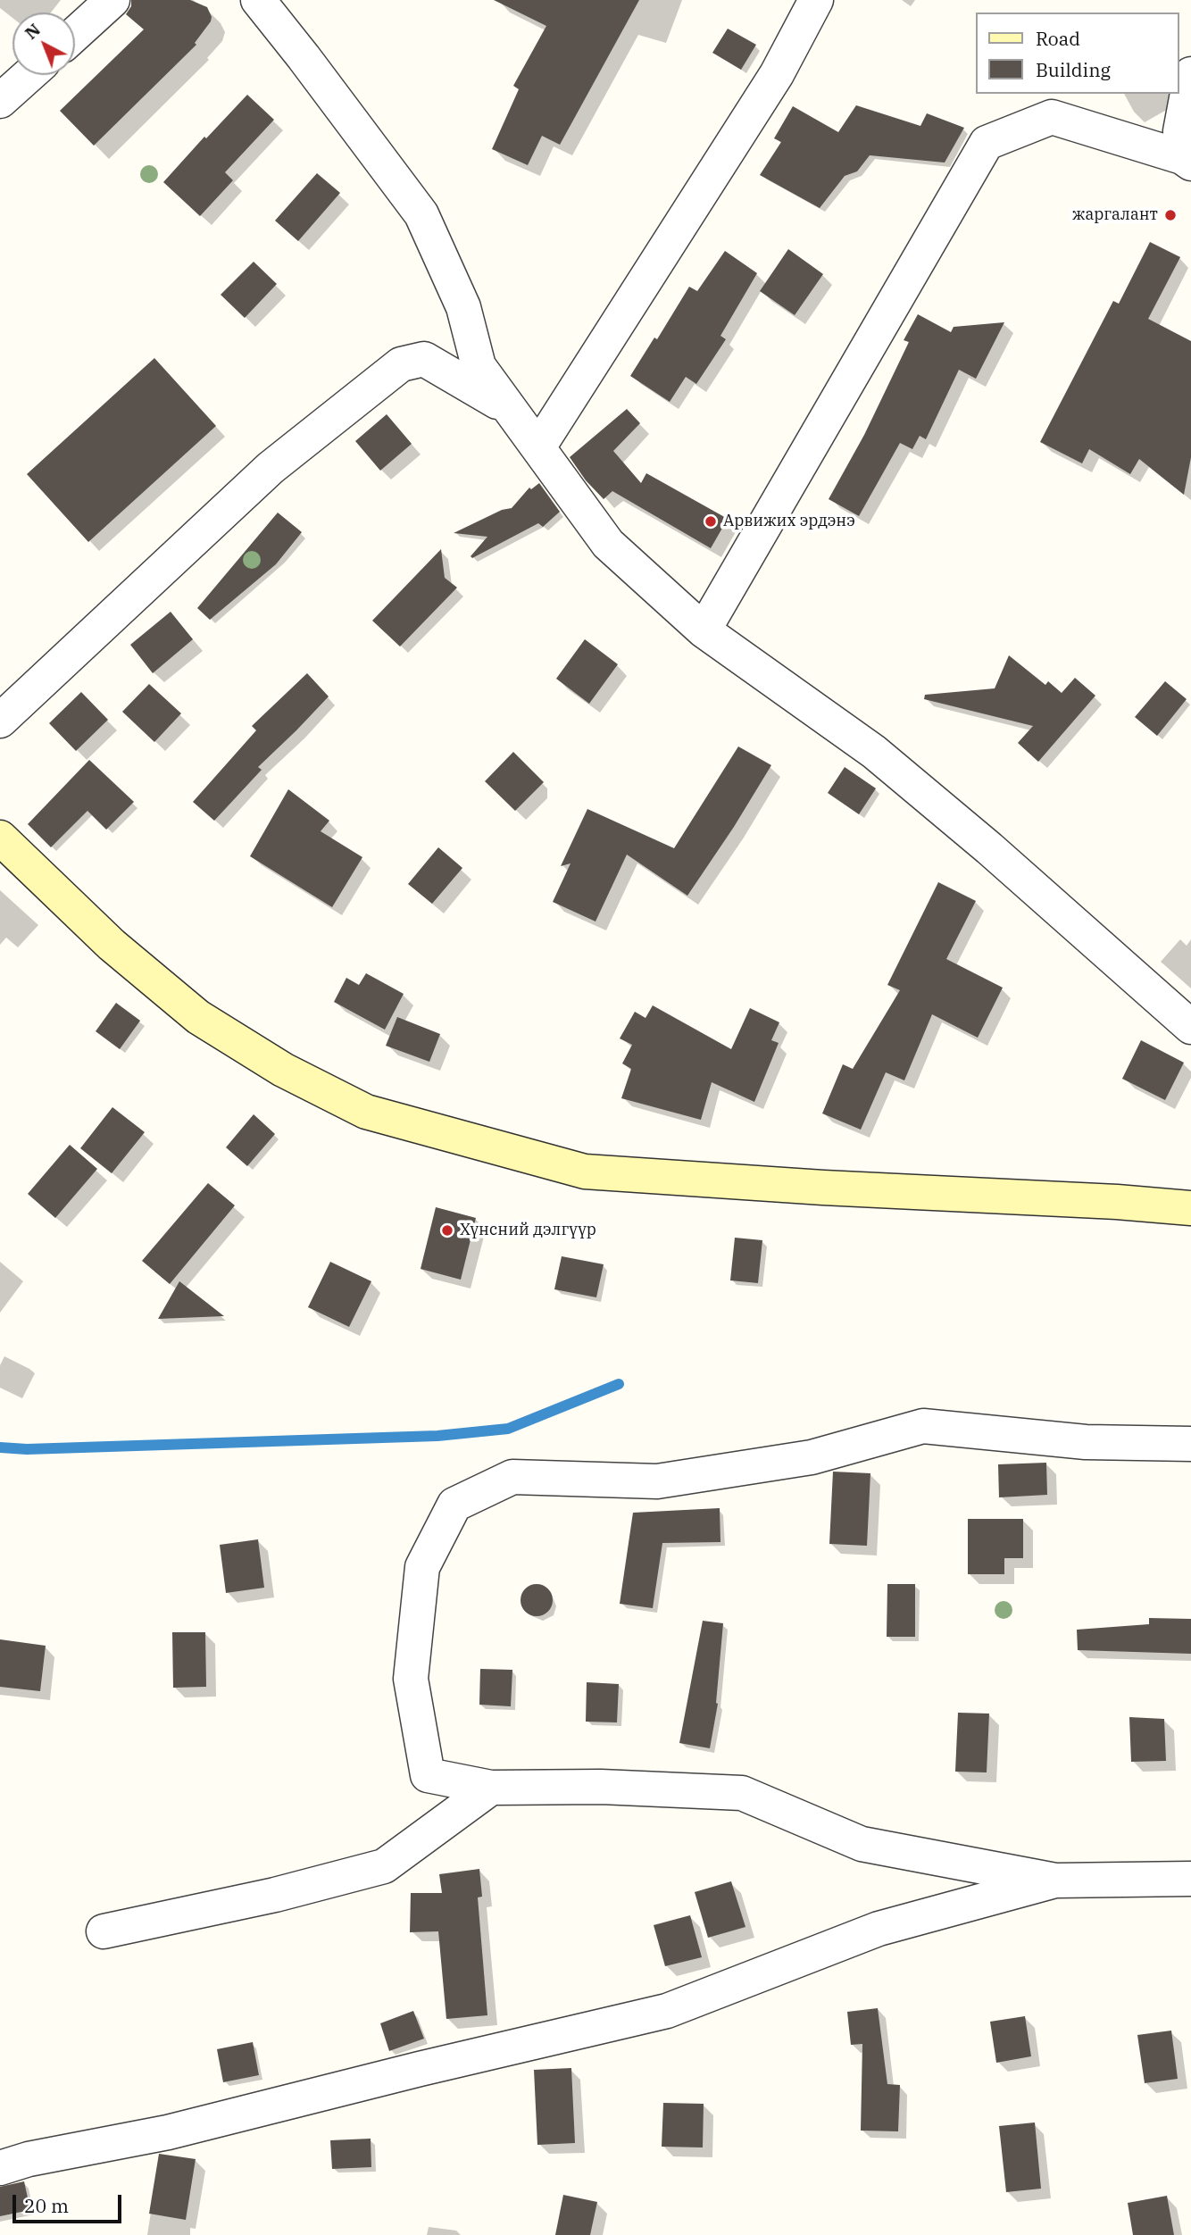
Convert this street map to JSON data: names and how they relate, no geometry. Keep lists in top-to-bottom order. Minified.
{"places":["жаргалант","Арвижих эрдэнэ","Хүнсний дэлгүүр"],"legend":["Road","Building"],"scale_bar":"20 m","north":"top left"}
